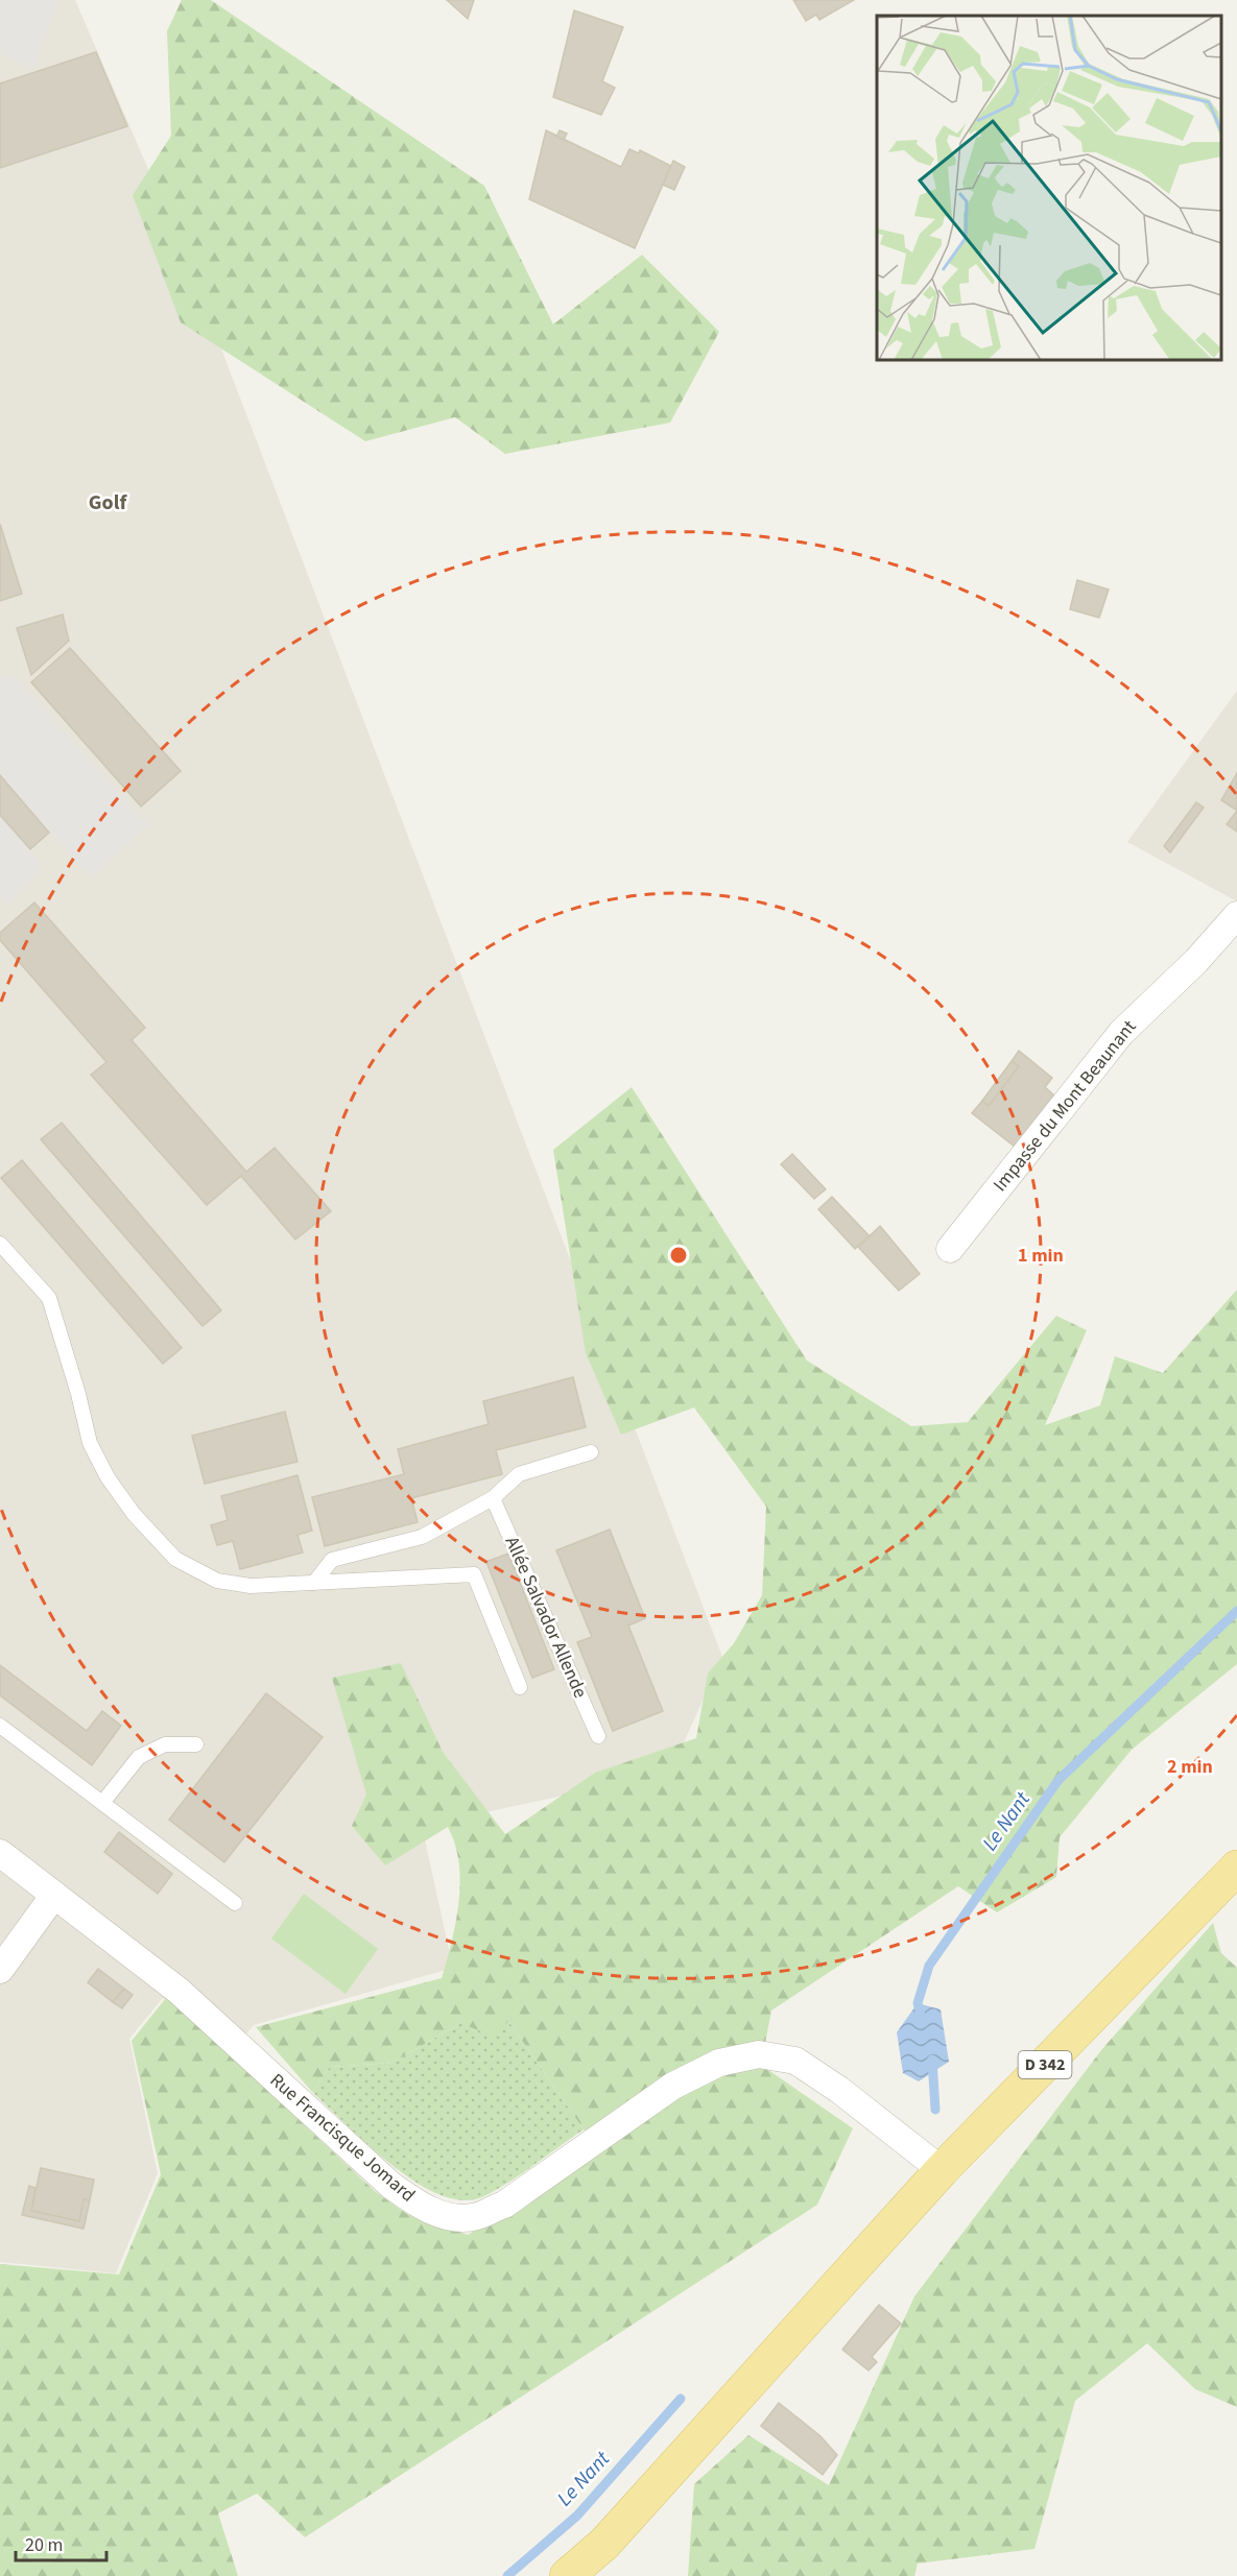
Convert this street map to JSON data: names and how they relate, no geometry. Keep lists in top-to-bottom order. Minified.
{"streets":{"main road":["D 342"],"street":["Impasse du Mont Beaunant","Rue Francisque Jomard"],"lane":["Allée Salvador Allende"]},"crossings":[["D 342","Rue Francisque Jomard"]],"districts":["Golf"],"water":["Le Nant"],"scale_bar":"20 m","rings":["1 min","2 min"]}
